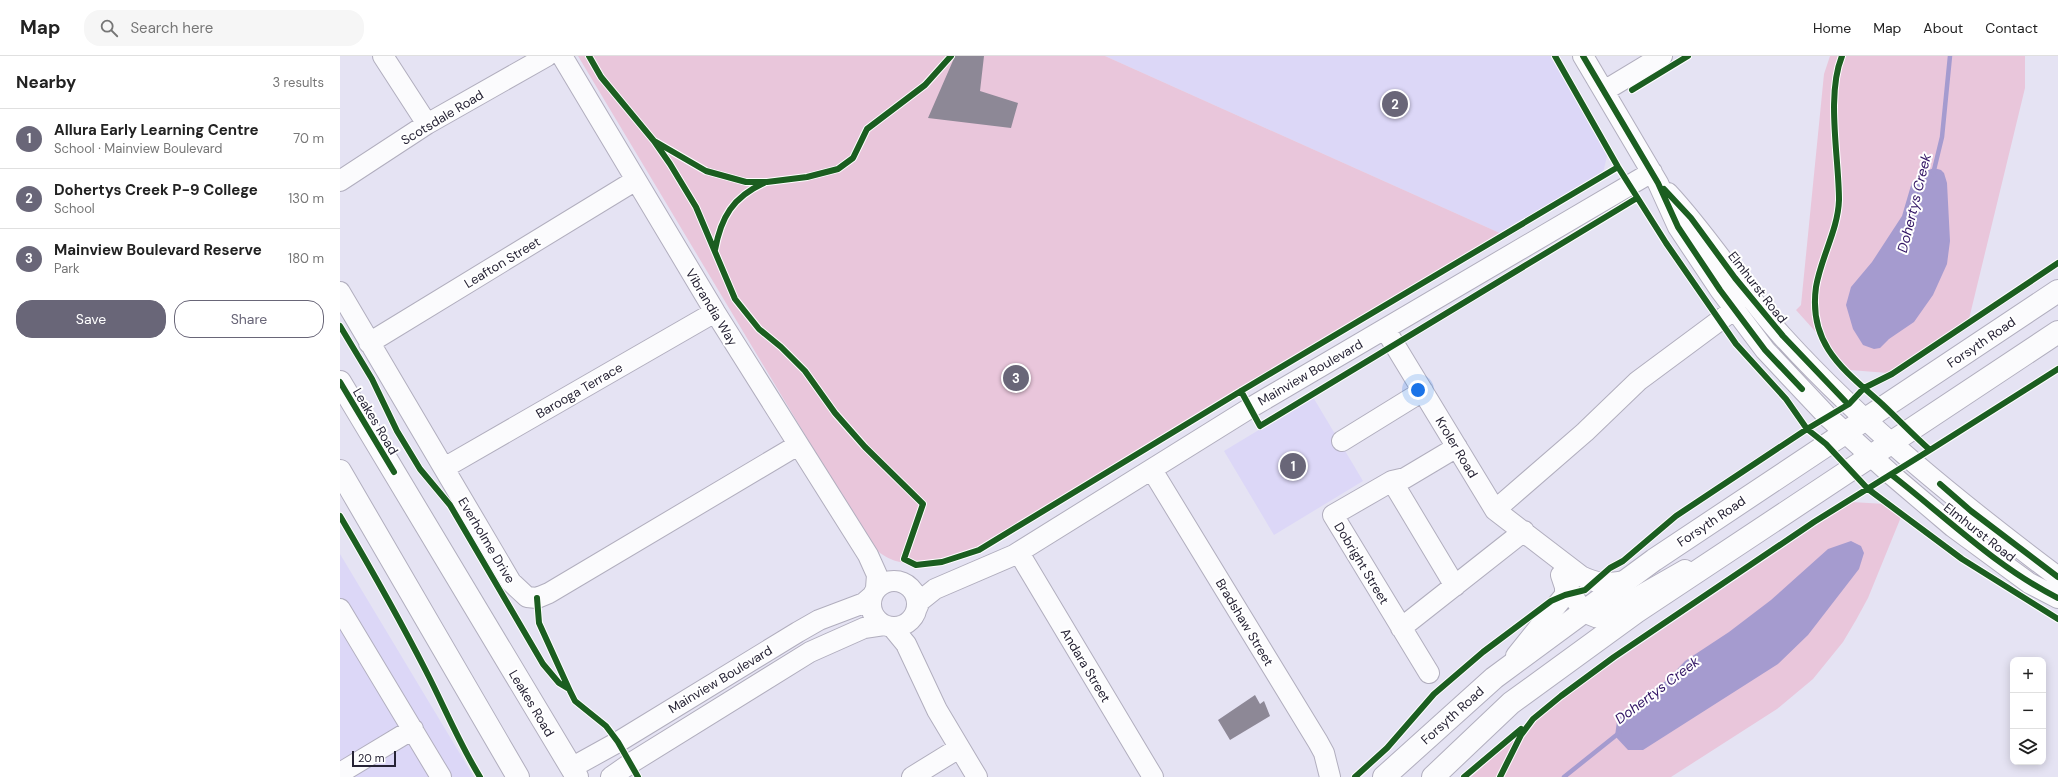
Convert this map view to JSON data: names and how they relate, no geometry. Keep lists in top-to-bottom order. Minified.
{"streets":{"highway":["Forsyth Road","Leakes Road"],"street":["Scotsdale Road","Leafton Street","Elmhurst Road","Vibrandia Way","Mainview Boulevard","Barooga Terrace","Kroler Road","Everholme Drive","Dobright Street","Bradshaw Street","Andara Street"]},"crossings":[["Leafton Street","Vibrandia Way"],["Leafton Street","Everholme Drive"],["Elmhurst Road","Forsyth Road"],["Elmhurst Road","Mainview Boulevard"],["Vibrandia Way","Mainview Boulevard"],["Vibrandia Way","Barooga Terrace"],["Vibrandia Way","Everholme Drive"],["Forsyth Road","Kroler Road"],["Mainview Boulevard","Leakes Road"],["Mainview Boulevard","Kroler Road"],["Mainview Boulevard","Bradshaw Street"],["Mainview Boulevard","Andara Street"],["Barooga Terrace","Everholme Drive"],["Kroler Road","Dobright Street"]],"water":["Dohertys Creek"],"scale_bar":"20 m","page":{"header":"Map","search":"Search here","nav":["Home","Map","About","Contact"],"heading":["Nearby","3 results"],"pins":["2","3","1"],"list":[{"mark":"1","name":"Allura Early Learning Centre","note":"School · Mainview Boulevard","value":"70 m"},{"mark":"2","name":"Dohertys Creek P-9 College","note":"School","value":"130 m"},{"mark":"3","name":"Mainview Boulevard Reserve","note":"Park","value":"180 m"}],"buttons":["Save","Share"],"map_buttons":["+","−"],"scale":"20 m"}}
